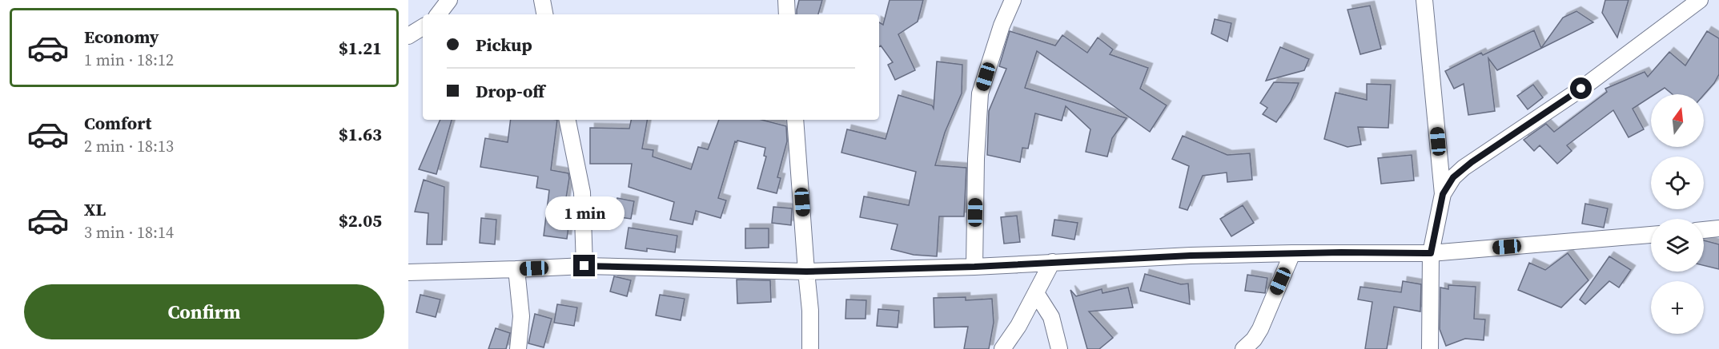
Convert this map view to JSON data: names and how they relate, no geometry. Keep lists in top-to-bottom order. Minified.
{"north":"top","page":{"list":[{"name":"Economy","note":"1 min · 18:12","value":"$1.21"},{"name":"Comfort","note":"2 min · 18:13","value":"$1.63"},{"name":"XL","note":"3 min · 18:14","value":"$2.05"}],"banner":["Pickup","Drop-off"],"map_buttons":"+","bubble":"1 min","buttons":"Confirm"}}
